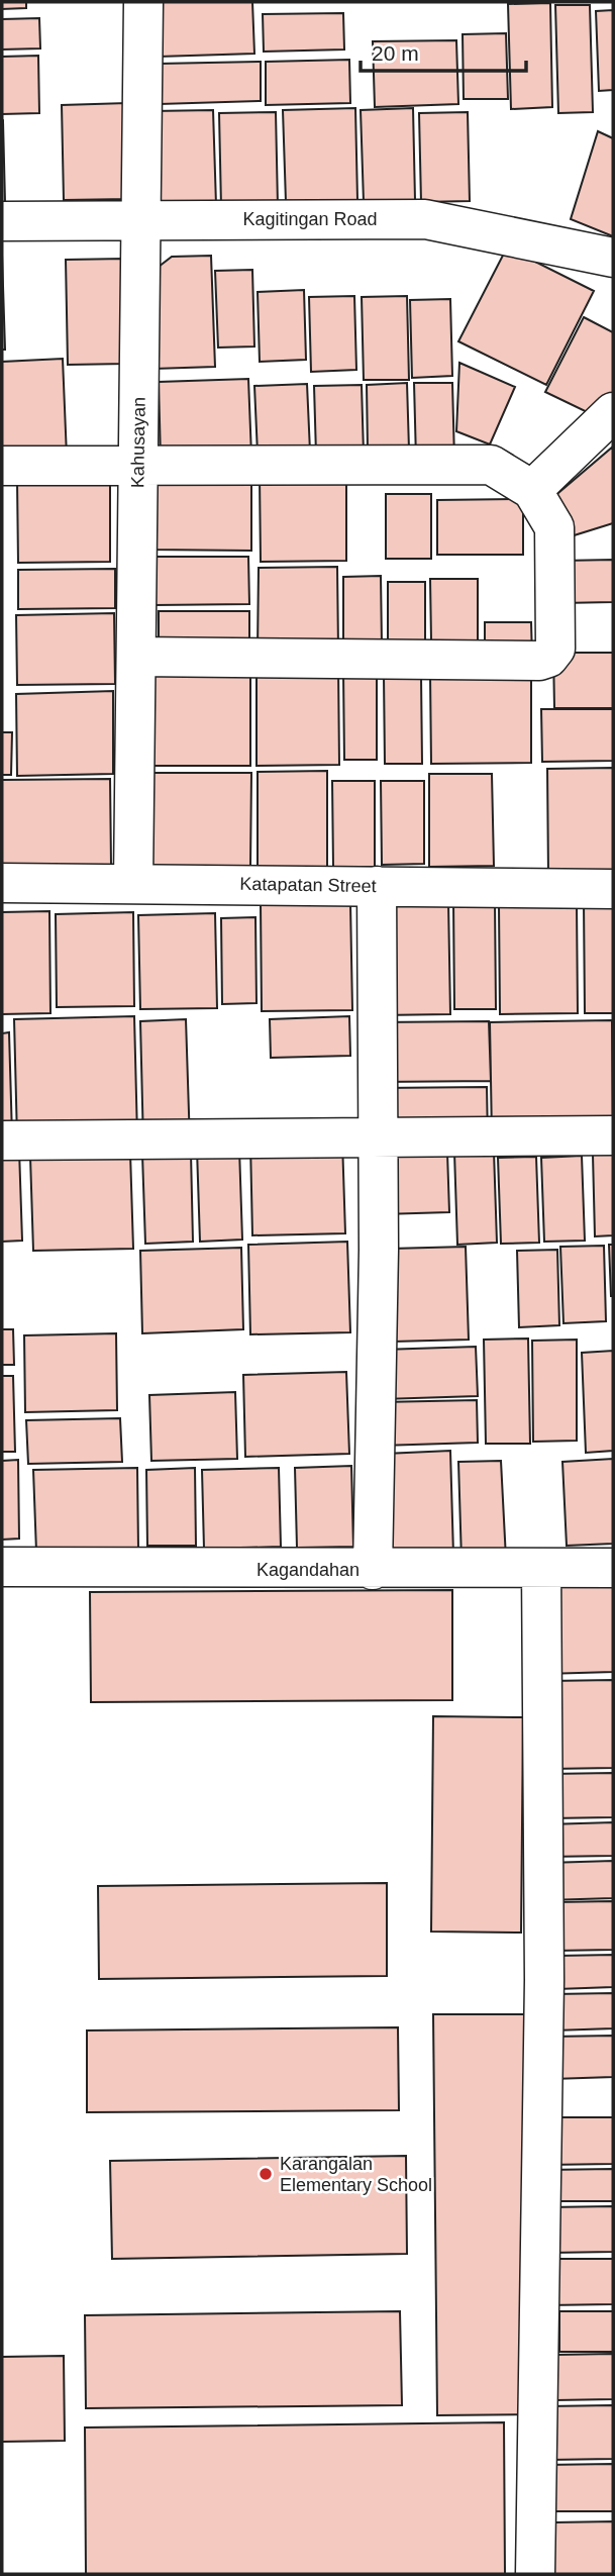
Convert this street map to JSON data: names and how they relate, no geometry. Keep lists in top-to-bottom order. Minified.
{"streets":{"street":["Kagitingan Road","Kahusayan","Katapatan Street","Kagandahan"]},"crossings":[["Kagitingan Road","Kahusayan"],["Kahusayan","Katapatan Street"]],"places":["Karangalan Elementary School"],"scale_bar":"20 m"}
